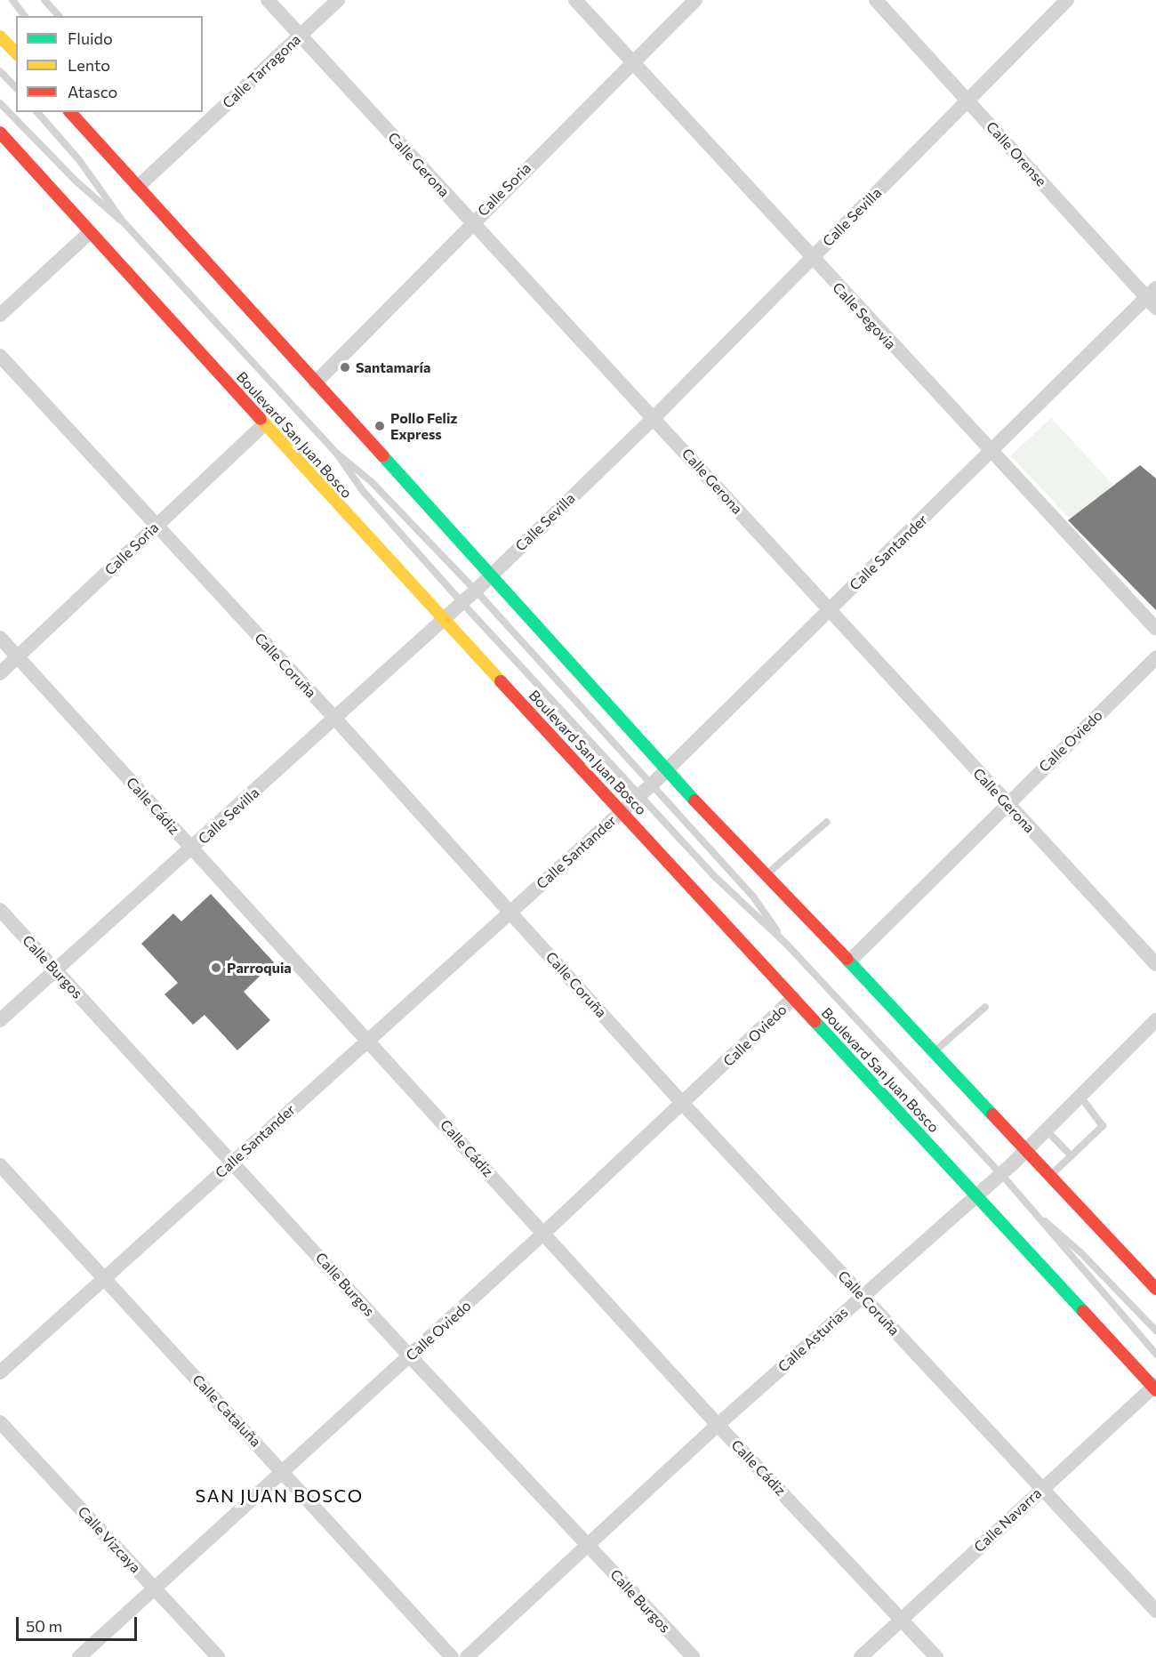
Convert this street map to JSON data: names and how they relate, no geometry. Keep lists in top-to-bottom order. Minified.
{"streets":{"street":["Calle Tarragona","Calle Orense","Calle Gerona","Calle Soria","Calle Sevilla","Calle Segovia","Boulevard San Juan Bosco","Calle Santander","Calle Coruña","Calle Oviedo","Calle Cádiz","Calle Burgos","Calle Asturias","Calle Cataluña","Calle Navarra","Calle Vizcaya"]},"crossings":[["Calle Tarragona","Calle Gerona"],["Calle Orense","Calle Sevilla"],["Calle Orense","Calle Santander"],["Calle Gerona","Calle Soria"],["Calle Gerona","Calle Sevilla"],["Calle Gerona","Calle Santander"],["Calle Gerona","Calle Oviedo"],["Calle Soria","Calle Segovia"],["Calle Soria","Boulevard San Juan Bosco"],["Calle Soria","Calle Coruña"],["Calle Soria","Calle Cádiz"],["Calle Sevilla","Calle Segovia"],["Calle Sevilla","Boulevard San Juan Bosco"],["Calle Sevilla","Calle Coruña"],["Calle Sevilla","Calle Cádiz"],["Calle Sevilla","Calle Burgos"],["Calle Segovia","Calle Santander"],["Boulevard San Juan Bosco","Calle Santander"],["Boulevard San Juan Bosco","Calle Oviedo"],["Boulevard San Juan Bosco","Calle Asturias"],["Boulevard San Juan Bosco","Calle Navarra"],["Calle Santander","Calle Coruña"],["Calle Santander","Calle Cádiz"],["Calle Santander","Calle Burgos"],["Calle Santander","Calle Cataluña"],["Calle Coruña","Calle Oviedo"],["Calle Coruña","Calle Asturias"],["Calle Coruña","Calle Navarra"],["Calle Oviedo","Calle Cádiz"],["Calle Oviedo","Calle Burgos"],["Calle Oviedo","Calle Cataluña"],["Calle Oviedo","Calle Vizcaya"],["Calle Cádiz","Calle Asturias"],["Calle Cádiz","Calle Navarra"],["Calle Burgos","Calle Asturias"]],"districts":["SAN JUAN BOSCO"],"places":["Santamaría","Pollo Feliz Express","Parroquia"],"legend":["Fluido","Lento","Atasco"],"scale_bar":"50 m"}
